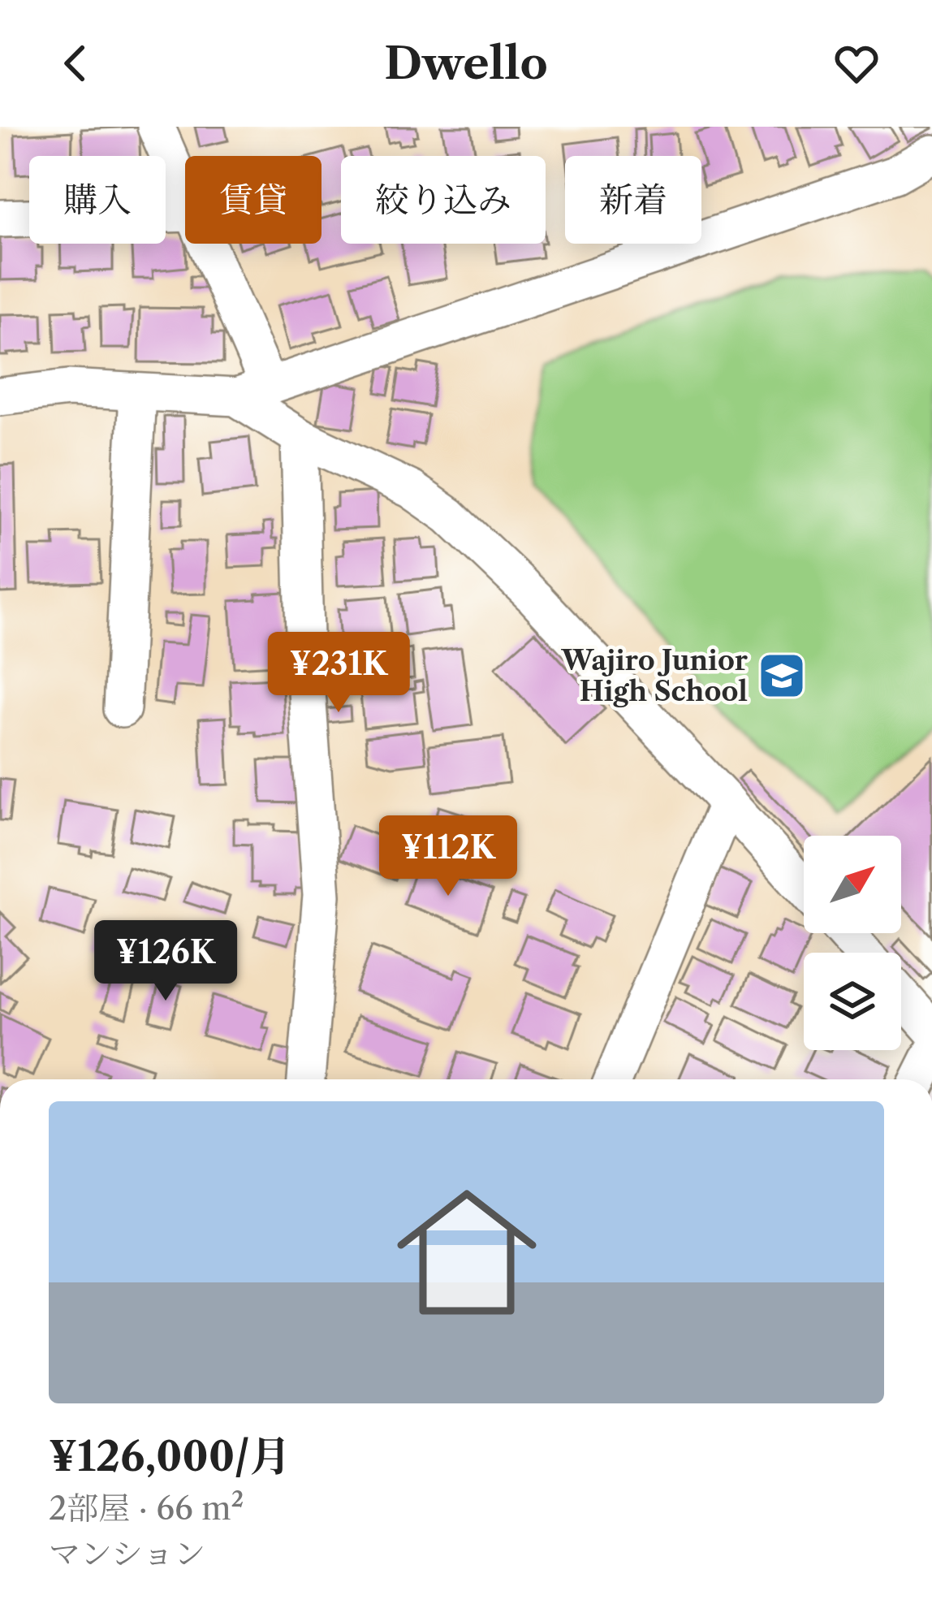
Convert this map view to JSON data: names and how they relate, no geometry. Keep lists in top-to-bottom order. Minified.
{"places":{"school or university":["Wajiro Junior High School"]},"north":"top right","page":{"header":"Dwello","chip":["購入","賃貸","絞り込み","新着"],"price":["¥231K","¥112K","¥126K"],"list":[{"name":"¥126,000/月","note":"2部屋 · 66 m² · マンション"}]}}
